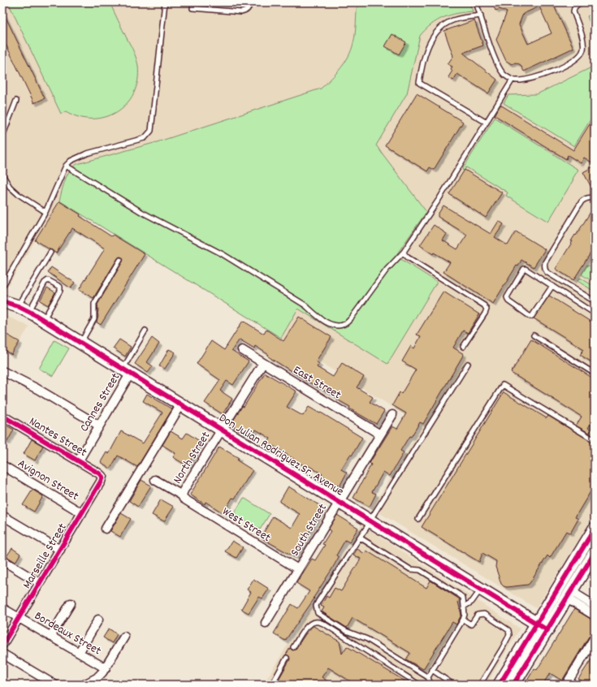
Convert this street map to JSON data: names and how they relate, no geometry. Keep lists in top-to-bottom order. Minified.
{"streets":{"main road":["Don Julian Rodriguez Sr. Avenue"],"street":["East Street","Cannes Street","Nantes Street","North Street","Avignon Street","West Street","South Street","Marseille Street","Bordeaux Street"]},"crossings":[["East Street","North Street"],["East Street","South Street"],["Cannes Street","Nantes Street"],["Cannes Street","Don Julian Rodriguez Sr. Avenue"],["Nantes Street","Marseille Street"],["Don Julian Rodriguez Sr. Avenue","North Street"],["Don Julian Rodriguez Sr. Avenue","South Street"],["North Street","West Street"],["Avignon Street","Marseille Street"],["West Street","South Street"],["Marseille Street","Bordeaux Street"]]}
